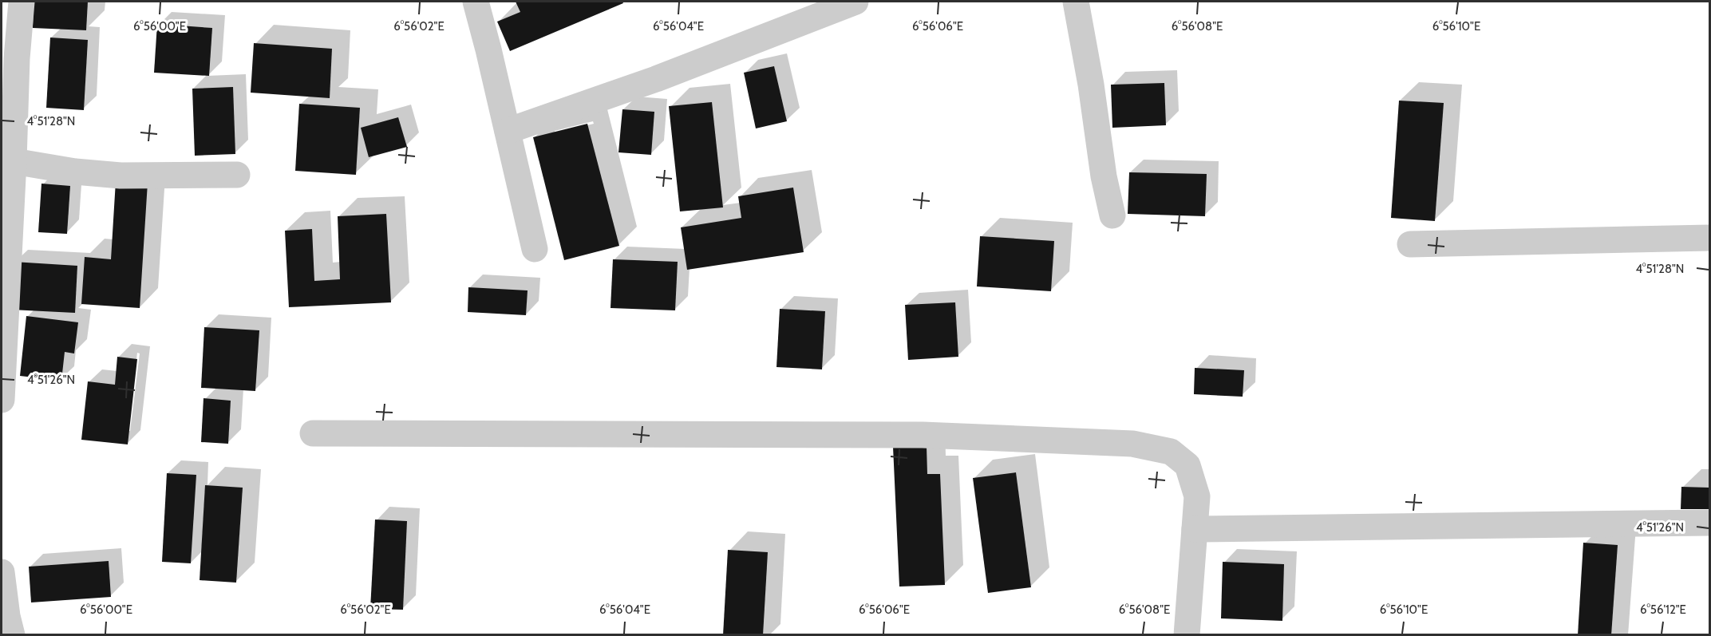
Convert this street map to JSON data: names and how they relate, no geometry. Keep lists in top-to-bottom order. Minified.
{"coordinates":["6°56'00\"E","6°56'02\"E","6°56'04\"E","6°56'06\"E","6°56'08\"E","6°56'10\"E","4°51'28\"N","4°51'26\"N","6°56'12\"E"]}
